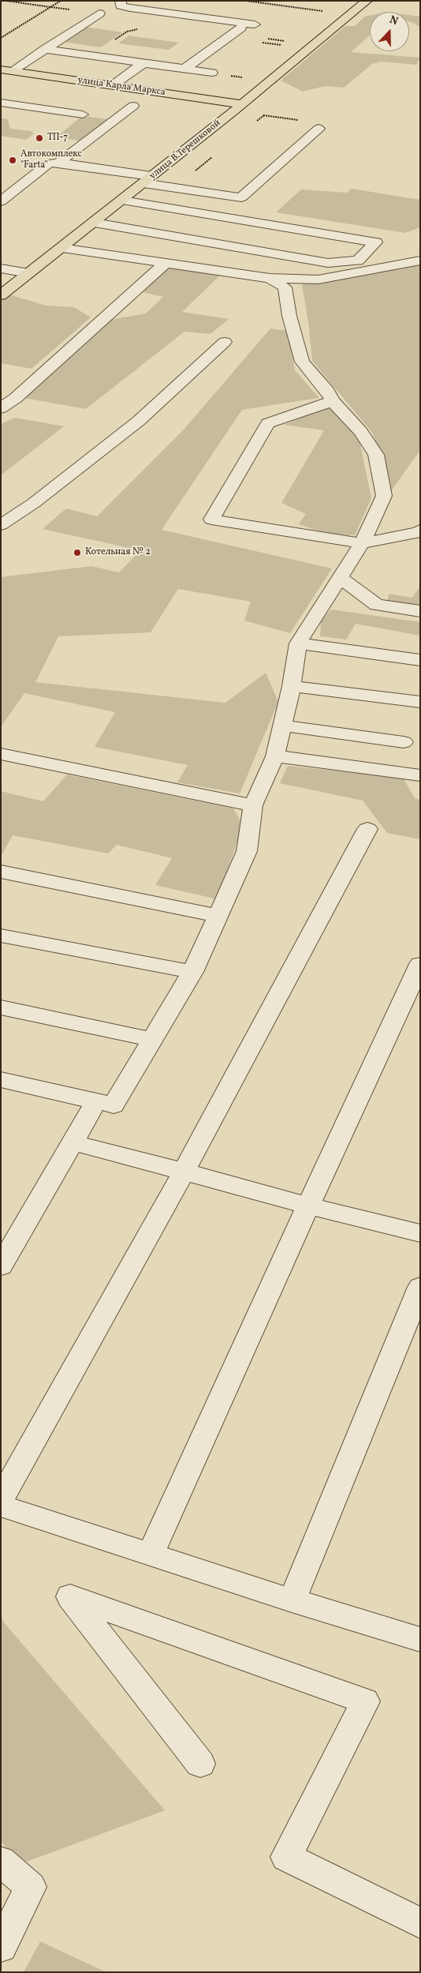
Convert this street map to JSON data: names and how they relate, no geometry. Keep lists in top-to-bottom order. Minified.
{"streets":{"main road":["улица Карла Маркса","улица В.Терешковой"]},"crossings":[["улица Карла Маркса","улица В.Терешковой"]],"places":["ТП-7","Автокомплекс \"Farta\"","Котельная № 2"],"north":"top"}
